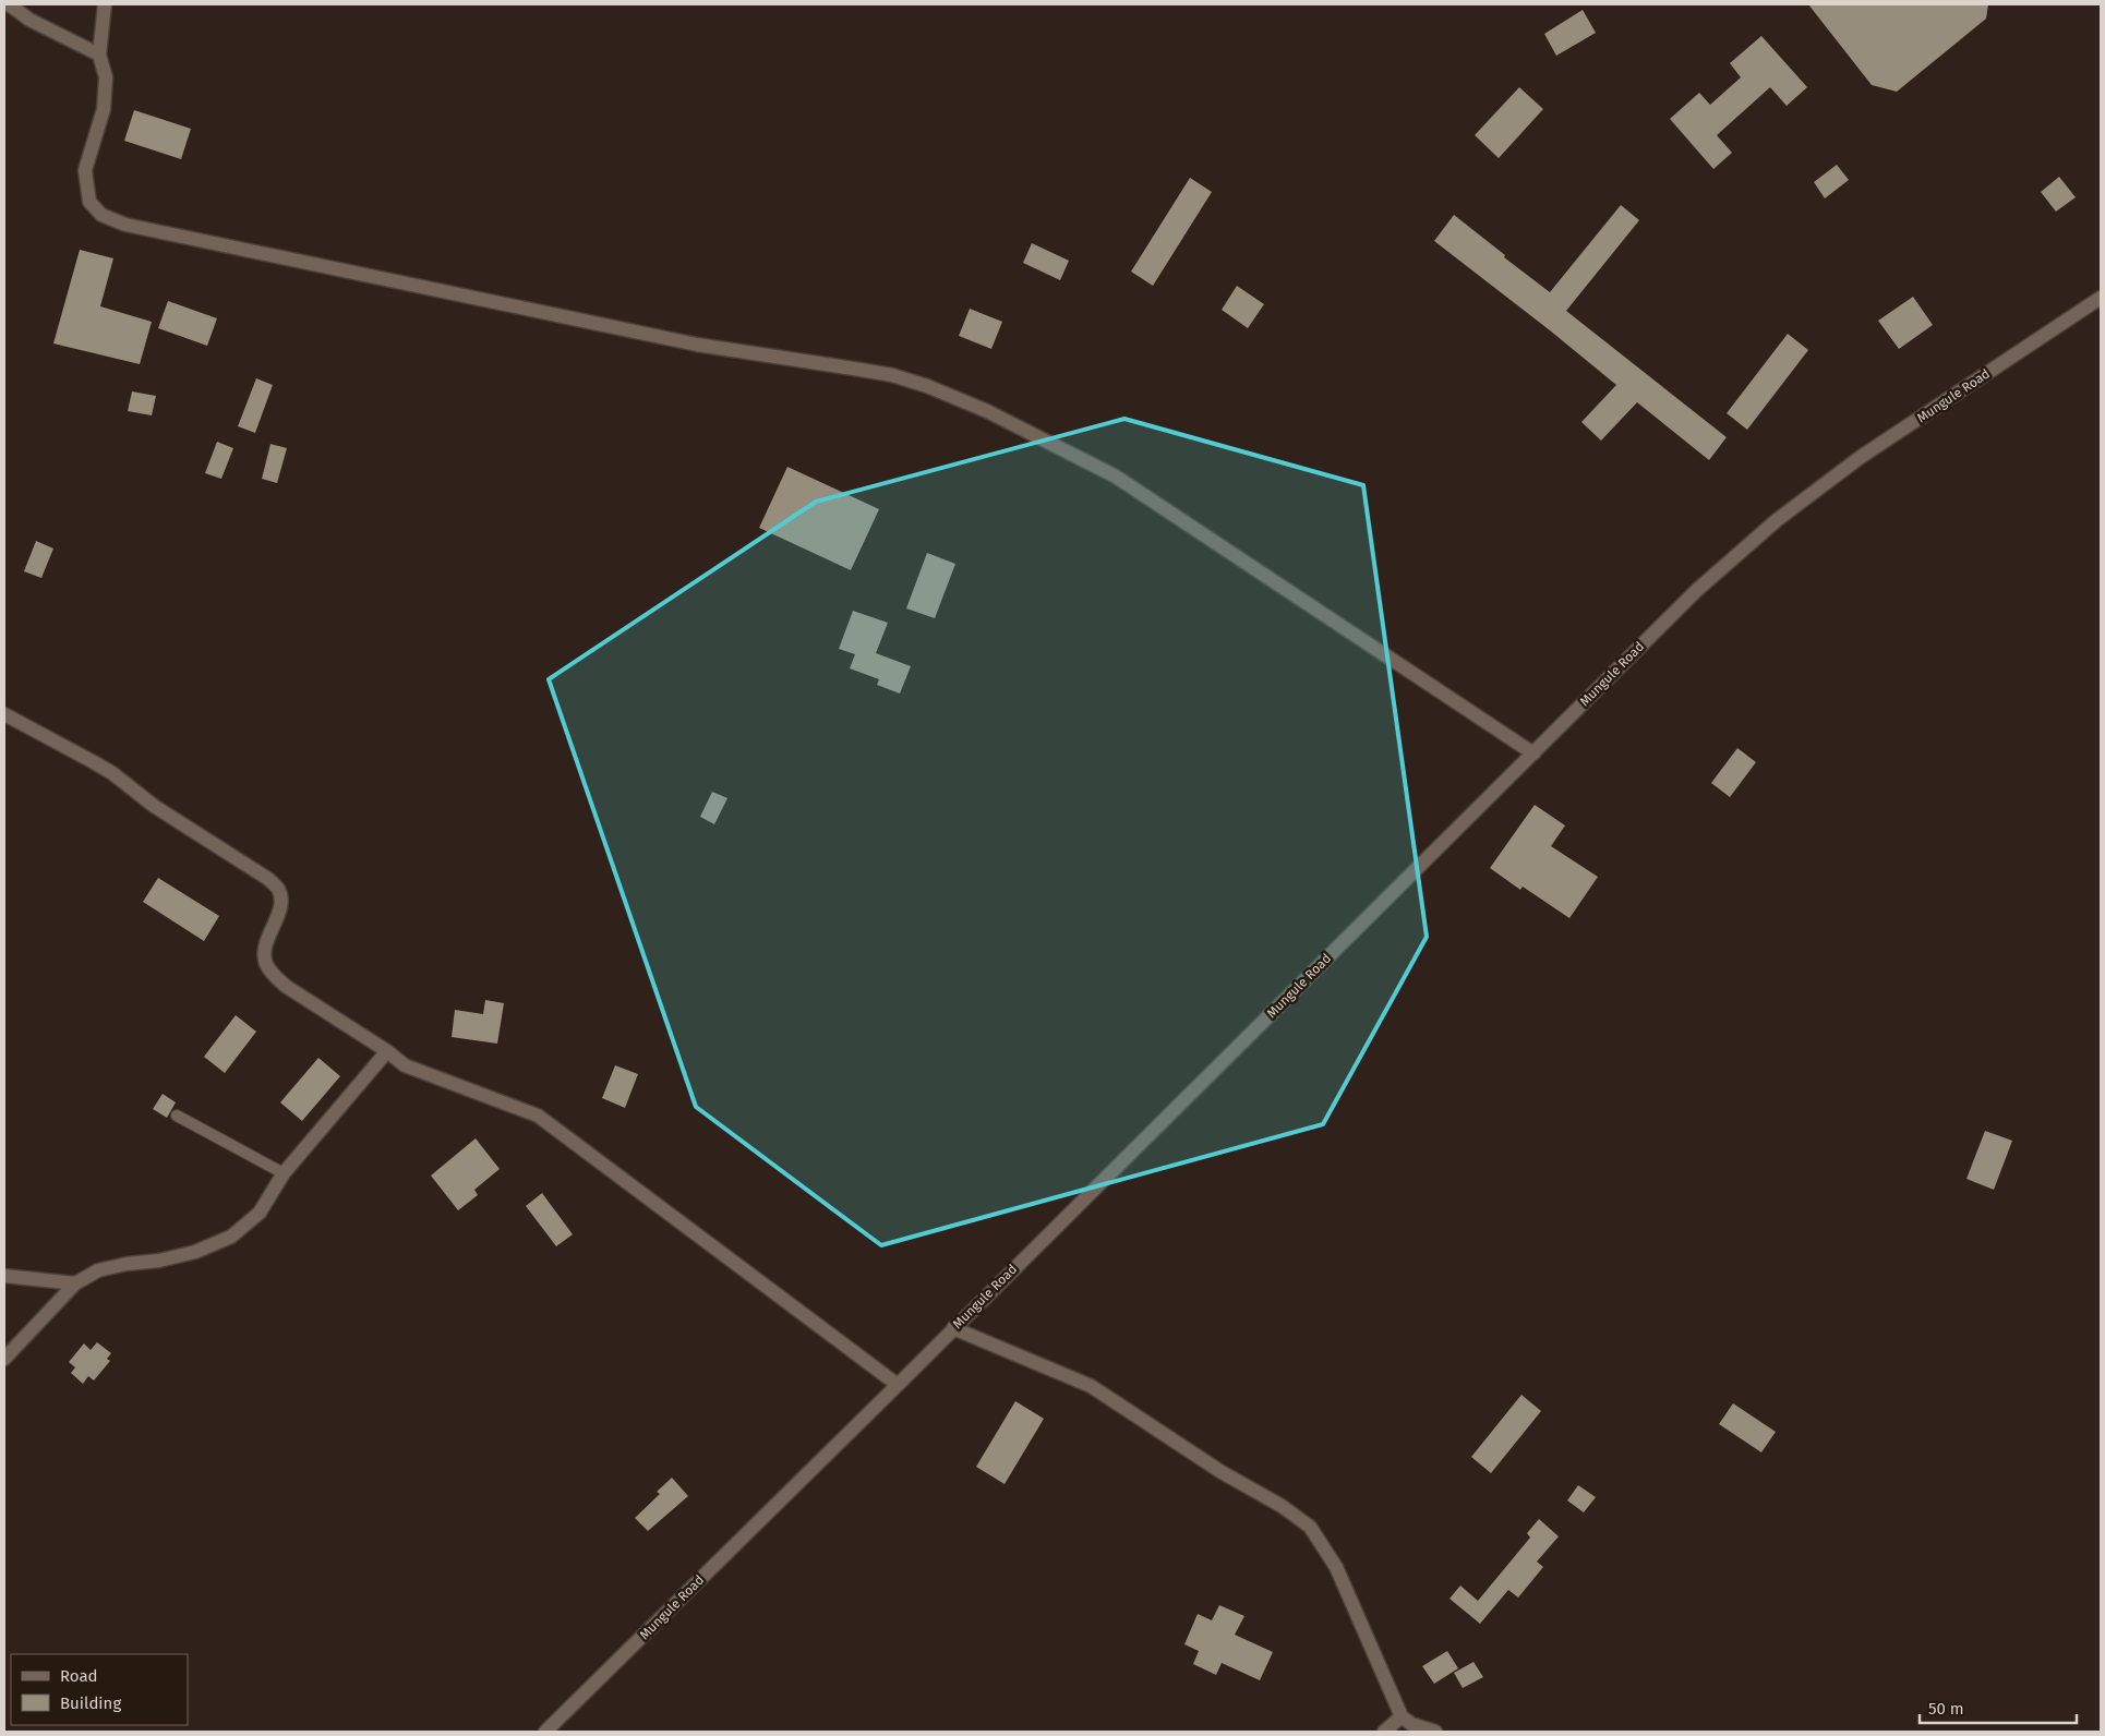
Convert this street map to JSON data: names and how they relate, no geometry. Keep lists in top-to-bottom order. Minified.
{"streets":{"street":["Mungule Road"]},"legend":["Road","Building"],"scale_bar":"50 m"}
